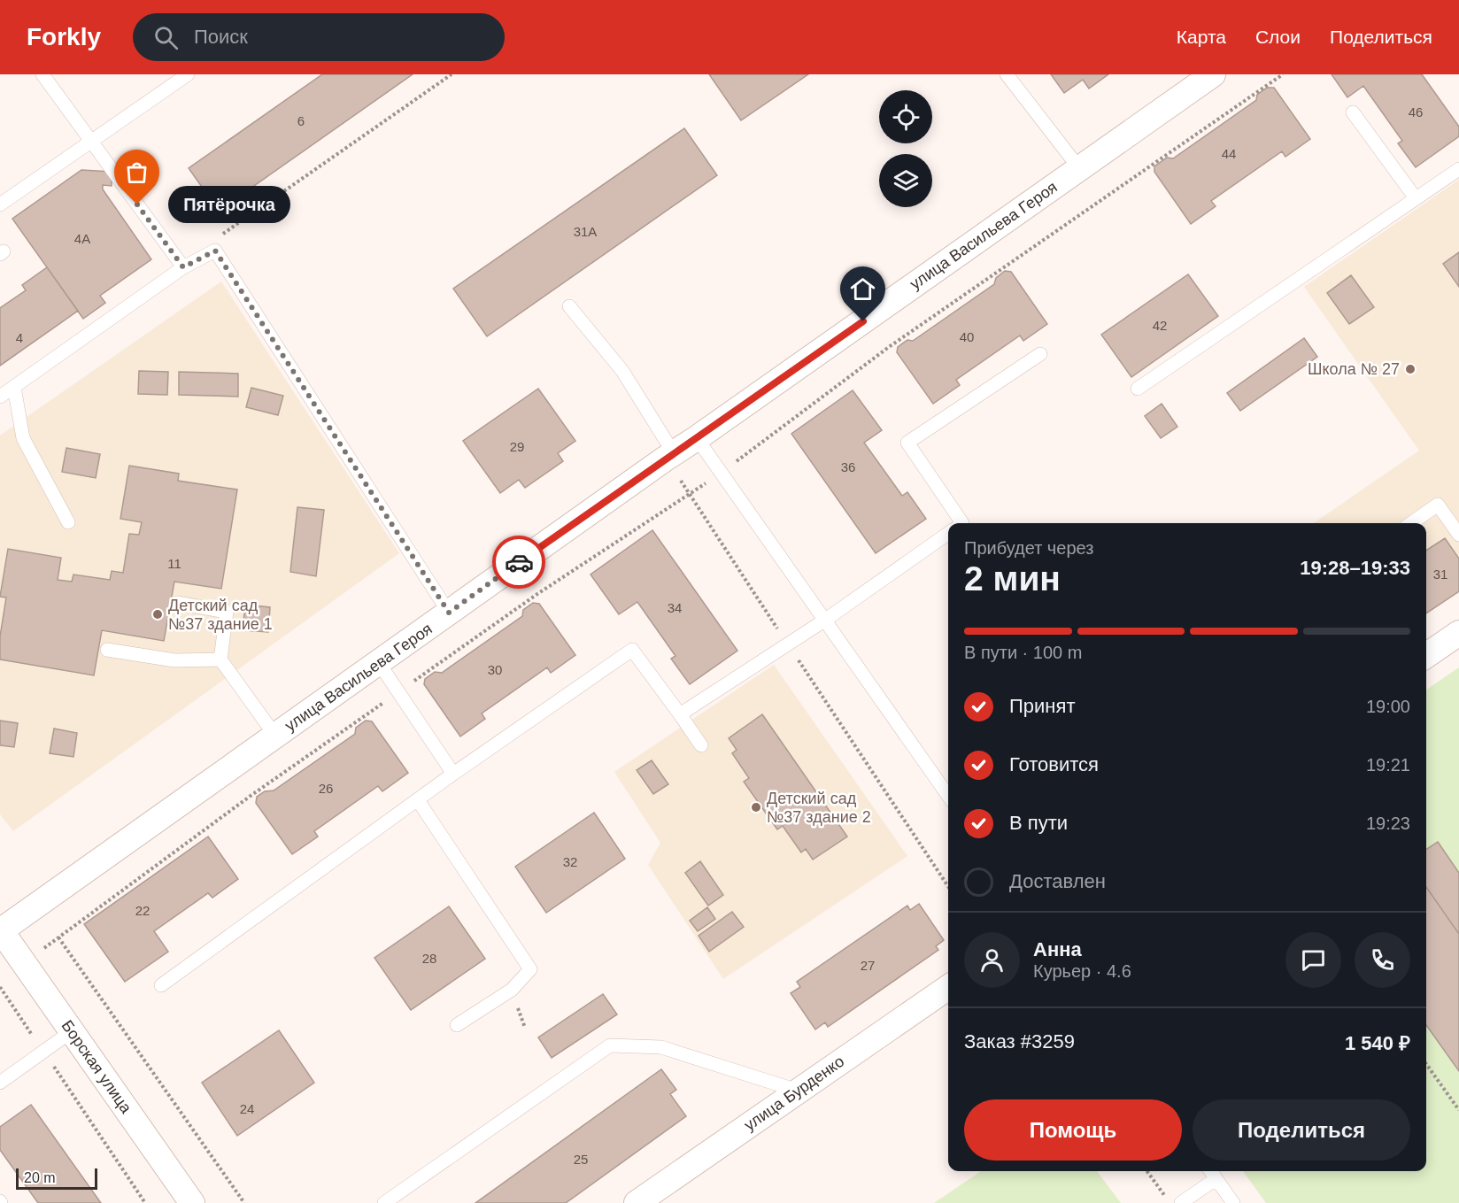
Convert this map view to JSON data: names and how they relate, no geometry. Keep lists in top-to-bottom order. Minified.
{"streets":{"street":["улица Васильева Героя","Борская улица","улица Бурденко"]},"crossings":[["улица Васильева Героя","Борская улица"]],"places":["Пятёрочка","Школа № 27","Детский сад №37 здание 1","Детский сад №37 здание 2"],"house_numbers":["46","6","44","31А","4А","42","40","4","29","36","11","31","34","30","26","32","22","28","27","24","25"],"scale_bar":"20 m","page":{"header":"Forkly","search":"Поиск","nav":["Карта","Слои","Поделиться"],"bubble":"Пятёрочка","heading":["2 мин","Прибудет через","19:28–19:33"],"panel":["Анна","Курьер · 4.6","Заказ #3259","1 540 ₽"],"bar":"В пути · 100 m","list":[["Принят","19:00"],["Готовится","19:21"],["В пути","19:23"],"Доставлен"],"buttons":["Помощь","Поделиться"],"scale":"20 m"}}
